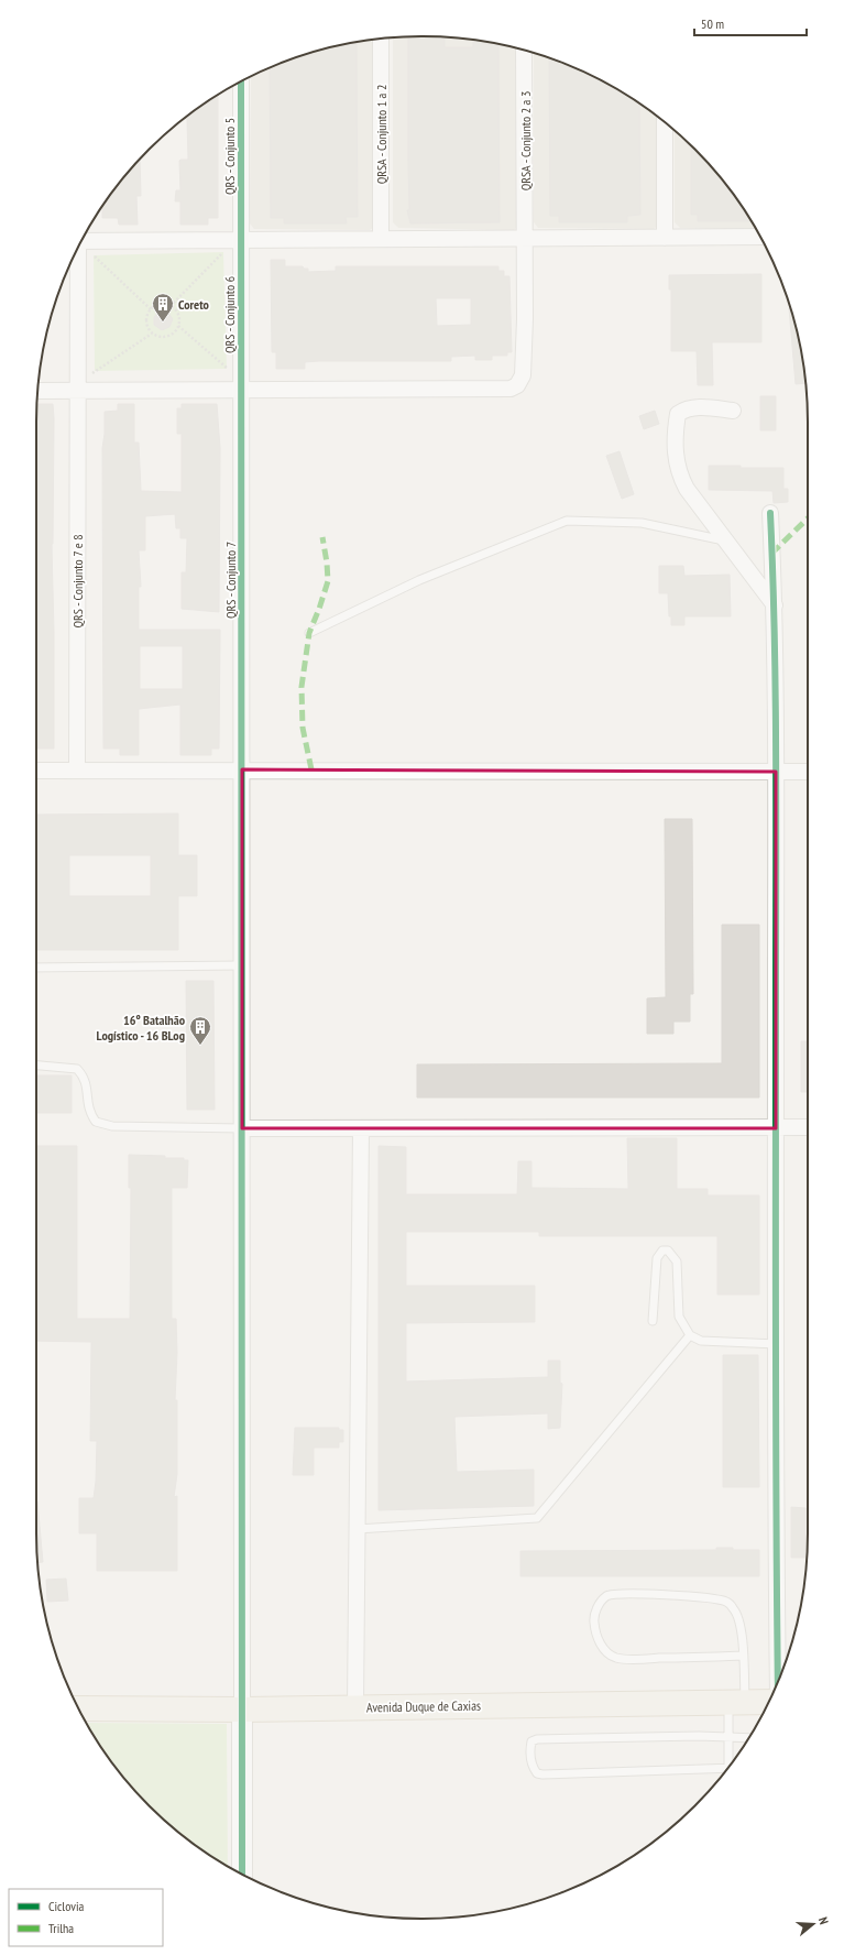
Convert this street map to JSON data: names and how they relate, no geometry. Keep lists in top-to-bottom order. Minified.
{"streets":{"main road":["Avenida Duque de Caxias"],"street":["QRSA - Conjunto 1 a 2","QRSA - Conjunto 2 a 3","QRS - Conjunto 5","QRS - Conjunto 6","QRS - Conjunto 7","QRS - Conjunto 7 e 8"]},"crossings":[["QRSA - Conjunto 2 a 3","QRS - Conjunto 6"],["QRSA - Conjunto 2 a 3","QRS - Conjunto 7"],["QRS - Conjunto 5","QRS - Conjunto 6"],["QRS - Conjunto 6","QRS - Conjunto 7"],["QRS - Conjunto 7","Avenida Duque de Caxias"]],"places":{"building":["Coreto","16º Batalhão Logístico - 16 BLog"]},"legend":["Ciclovia","Trilha"],"scale_bar":"50 m","north":"right"}
